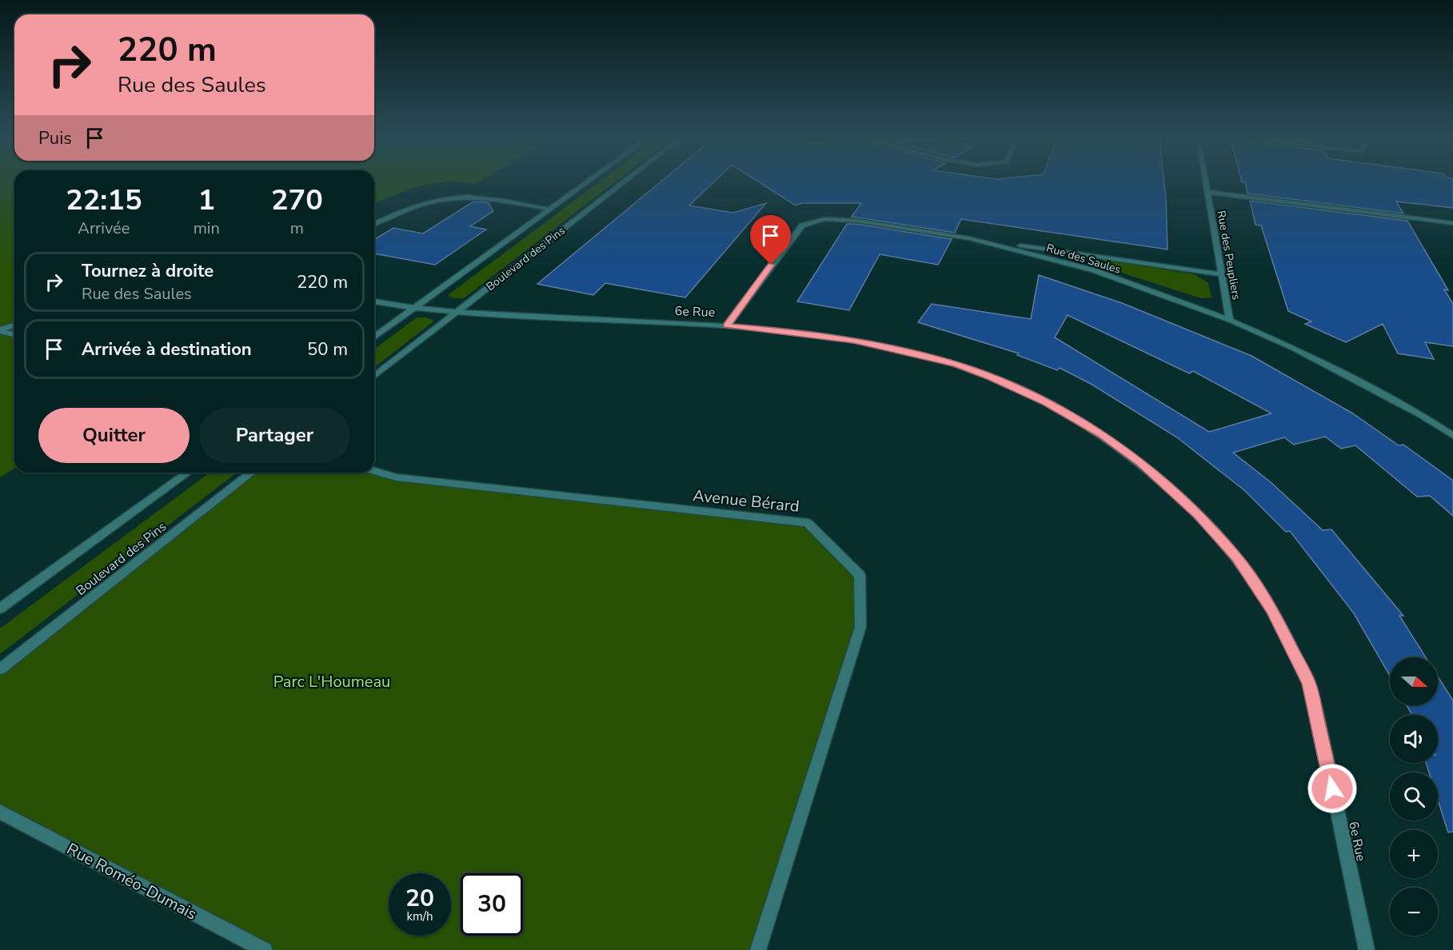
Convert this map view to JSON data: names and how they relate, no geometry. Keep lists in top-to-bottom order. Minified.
{"streets":{"street":["Rue des Peupliers","Boulevard des Pins","Rue des Saules","6e Rue","Avenue Bérard","Rue Roméo-Dumais"]},"crossings":[["Rue des Peupliers","Rue des Saules"],["Boulevard des Pins","6e Rue"],["Rue des Saules","6e Rue"]],"parks":["Parc L'Houmeau"],"north":"right","page":{"turn":["220 m","Rue des Saules"],"then":"Puis","eta":["22:15","Arrivée","1","min","270","m"],"list":[{"name":"Tournez à droite","note":"Rue des Saules","value":"220 m"},{"name":"Arrivée à destination","value":"50 m"}],"buttons":["Quitter","Partager"],"map_buttons":["+","−"],"speed":"20 km/h","limit":"30"}}
